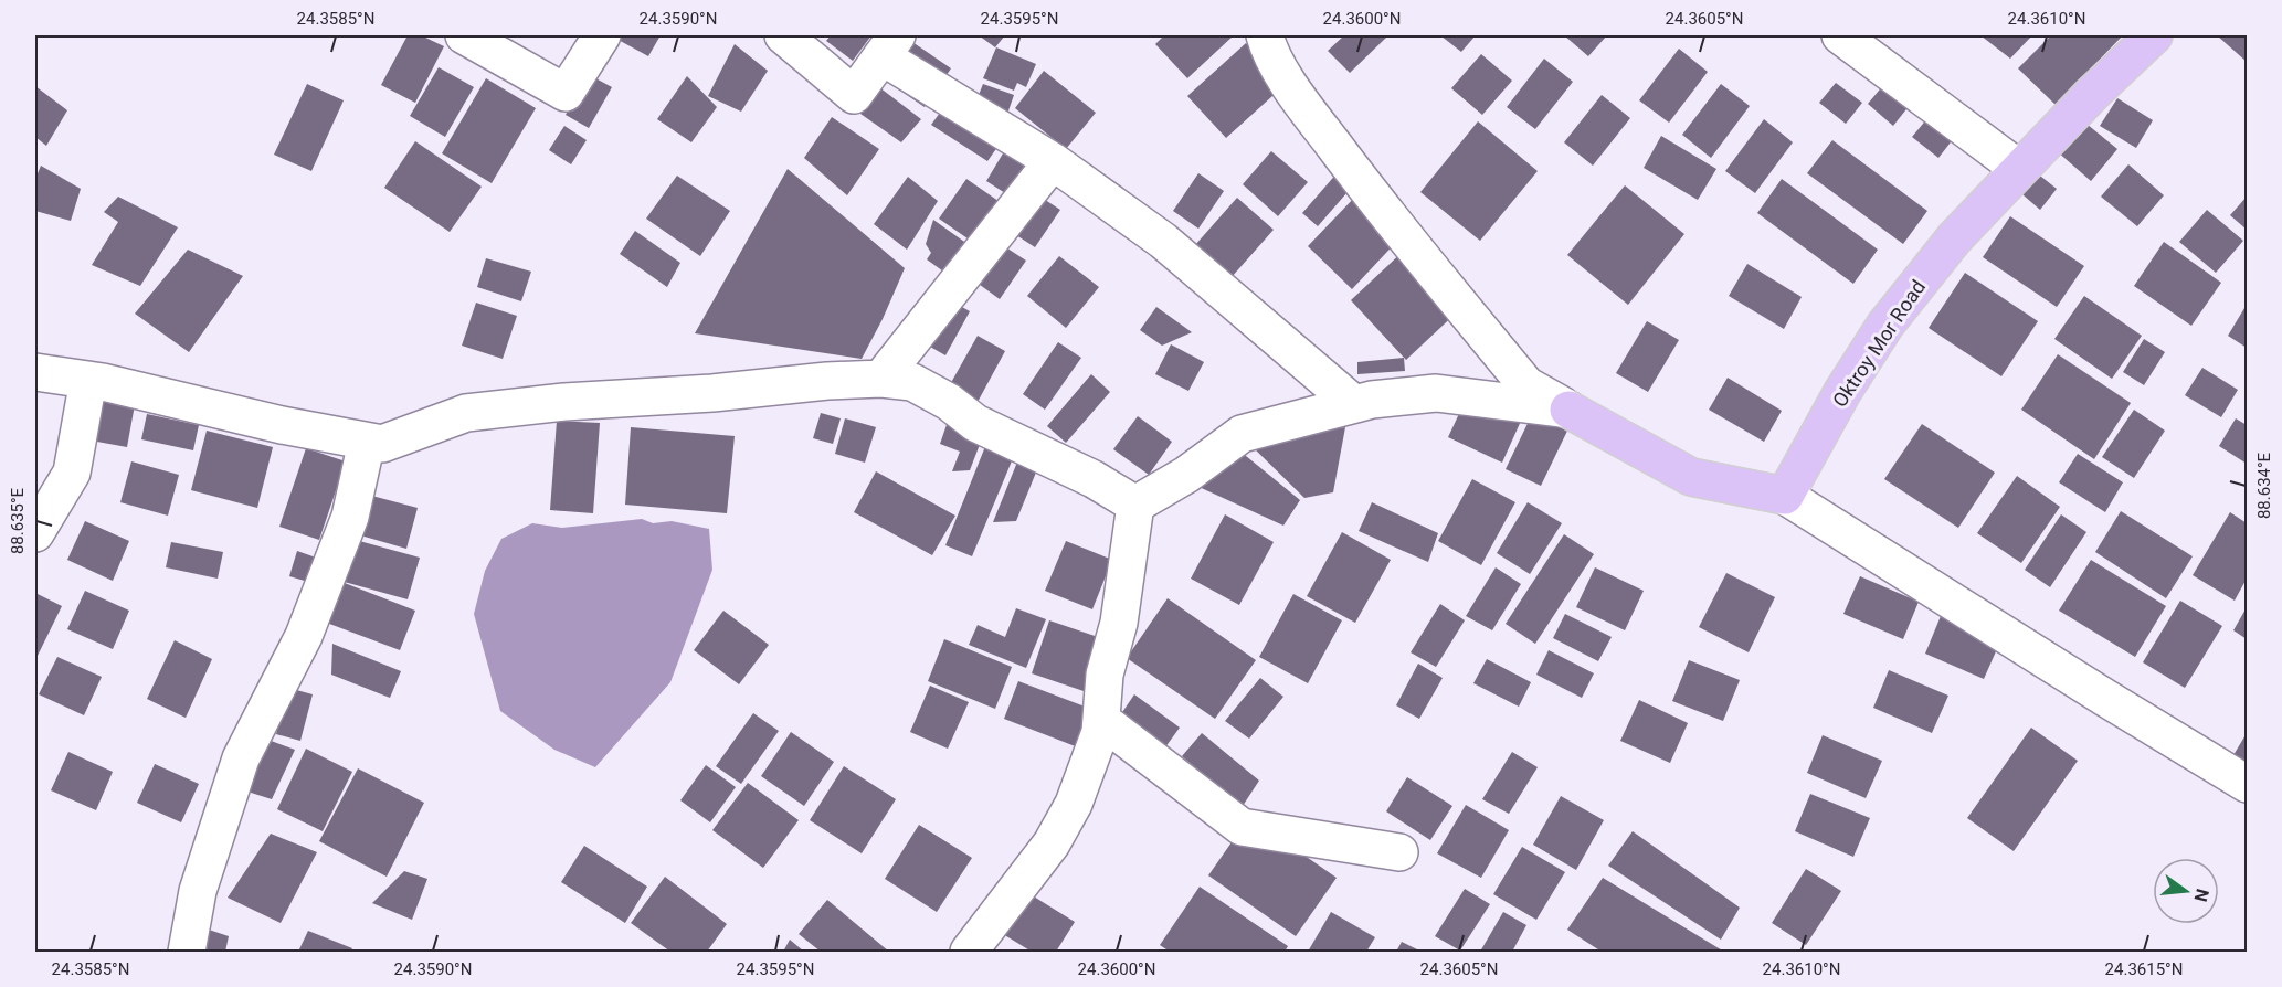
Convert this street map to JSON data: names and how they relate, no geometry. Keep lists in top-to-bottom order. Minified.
{"streets":{"main road":["Oktroy Mor Road"]},"north":"right","coordinates":["24.3585°N","24.3590°N","24.3595°N","24.3600°N","24.3605°N","24.3610°N","88.634°E","88.635°E","24.3615°N"]}
